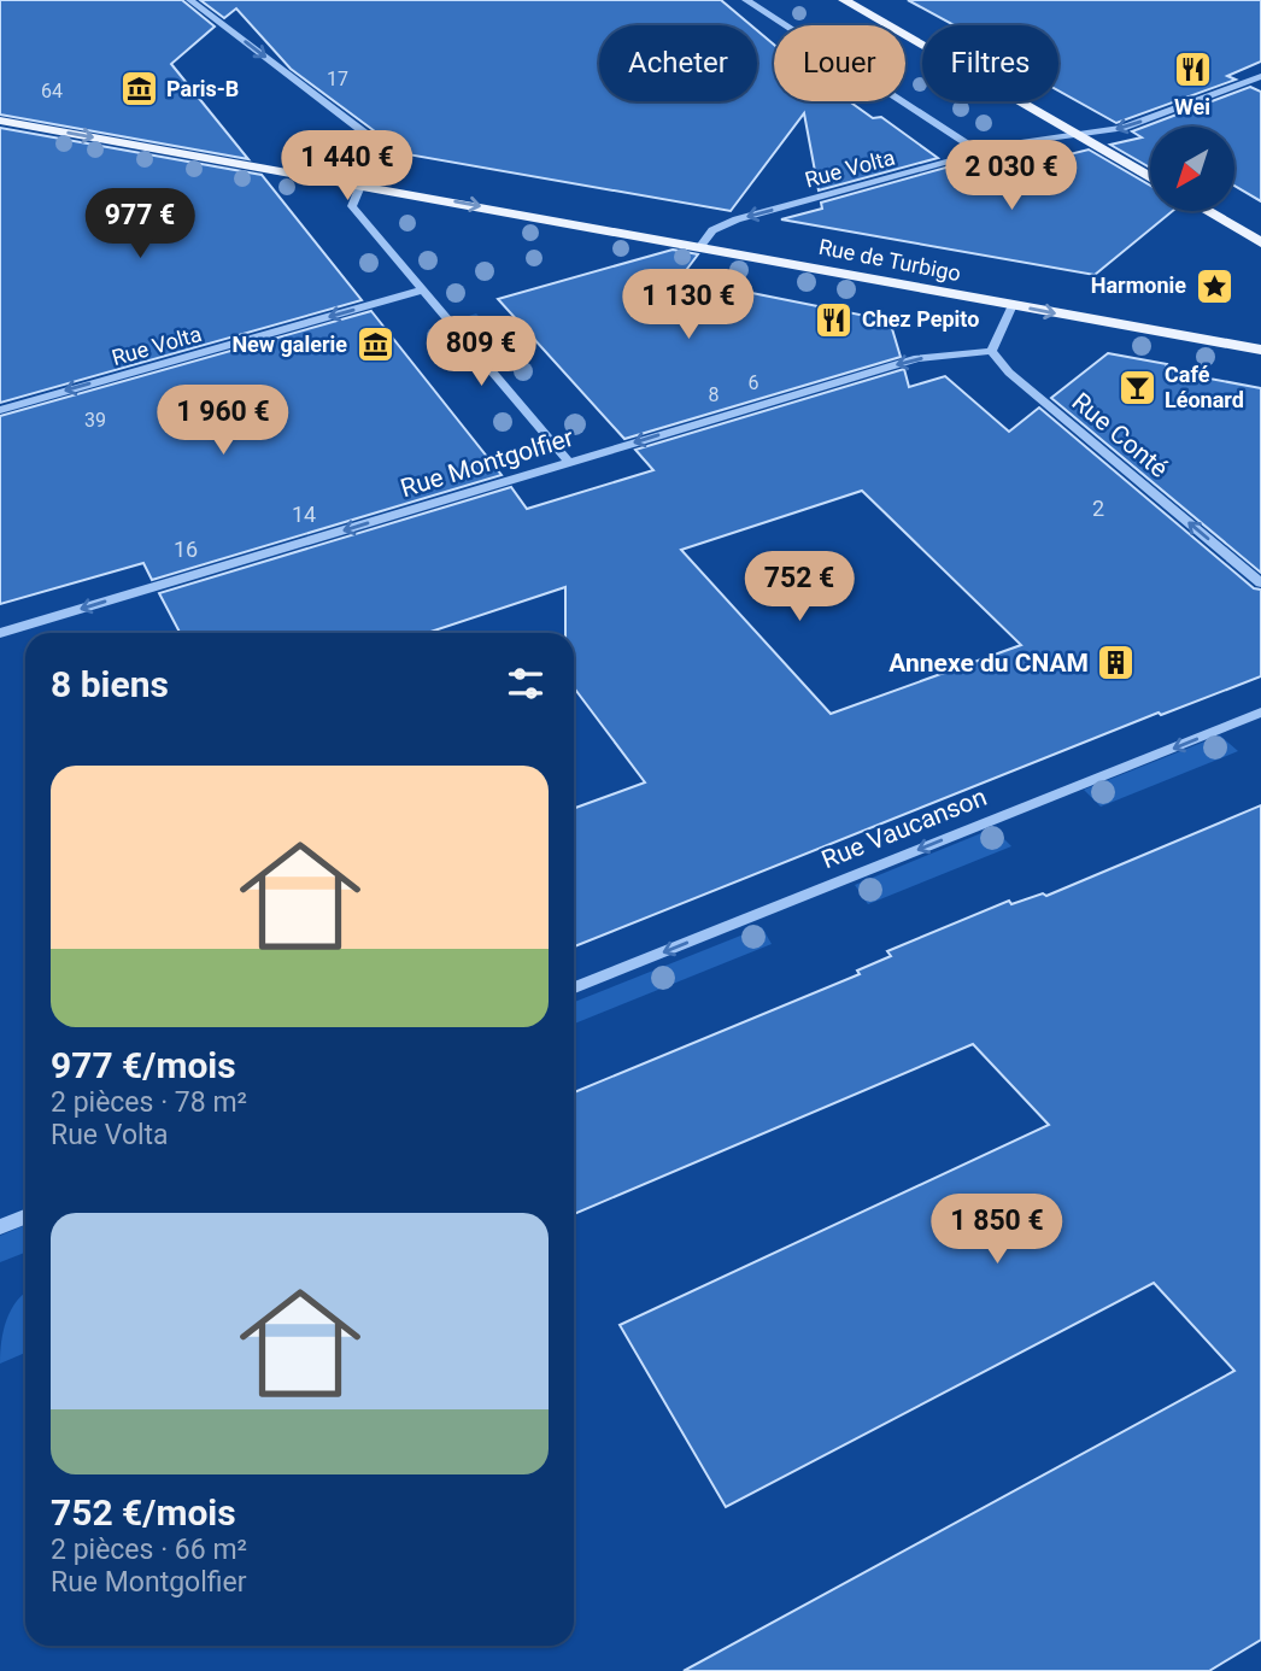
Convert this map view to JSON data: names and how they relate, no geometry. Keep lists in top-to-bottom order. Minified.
{"streets":{"main road":["Rue de Turbigo"],"street":["Rue Volta","Rue Conté","Rue Montgolfier","Rue Vaucanson"]},"crossings":[["Rue Volta","Rue de Turbigo"],["Rue Conté","Rue Montgolfier"]],"one_way":["Rue Volta","Rue de Turbigo","Rue Conté","Rue Montgolfier","Rue Vaucanson"],"places":{"restaurant":["Wei","Chez Pepito"],"museum":["Paris-B","New galerie"],"place":["Harmonie"],"bar":["Café Léonard"],"building":["Annexe du CNAM"]},"house_numbers":["17","64","6","8","39","2","14","16"],"north":"bottom left","page":{"chip":["Acheter","Louer","Filtres"],"price":["1 440 €","2 030 €","977 €","1 130 €","809 €","1 960 €","752 €","1 850 €"],"heading":"8 biens","list":[{"name":"977 €/mois","note":"2 pièces · 78 m² · Rue Volta"},{"name":"752 €/mois","note":"2 pièces · 66 m² · Rue Montgolfier"}]}}
